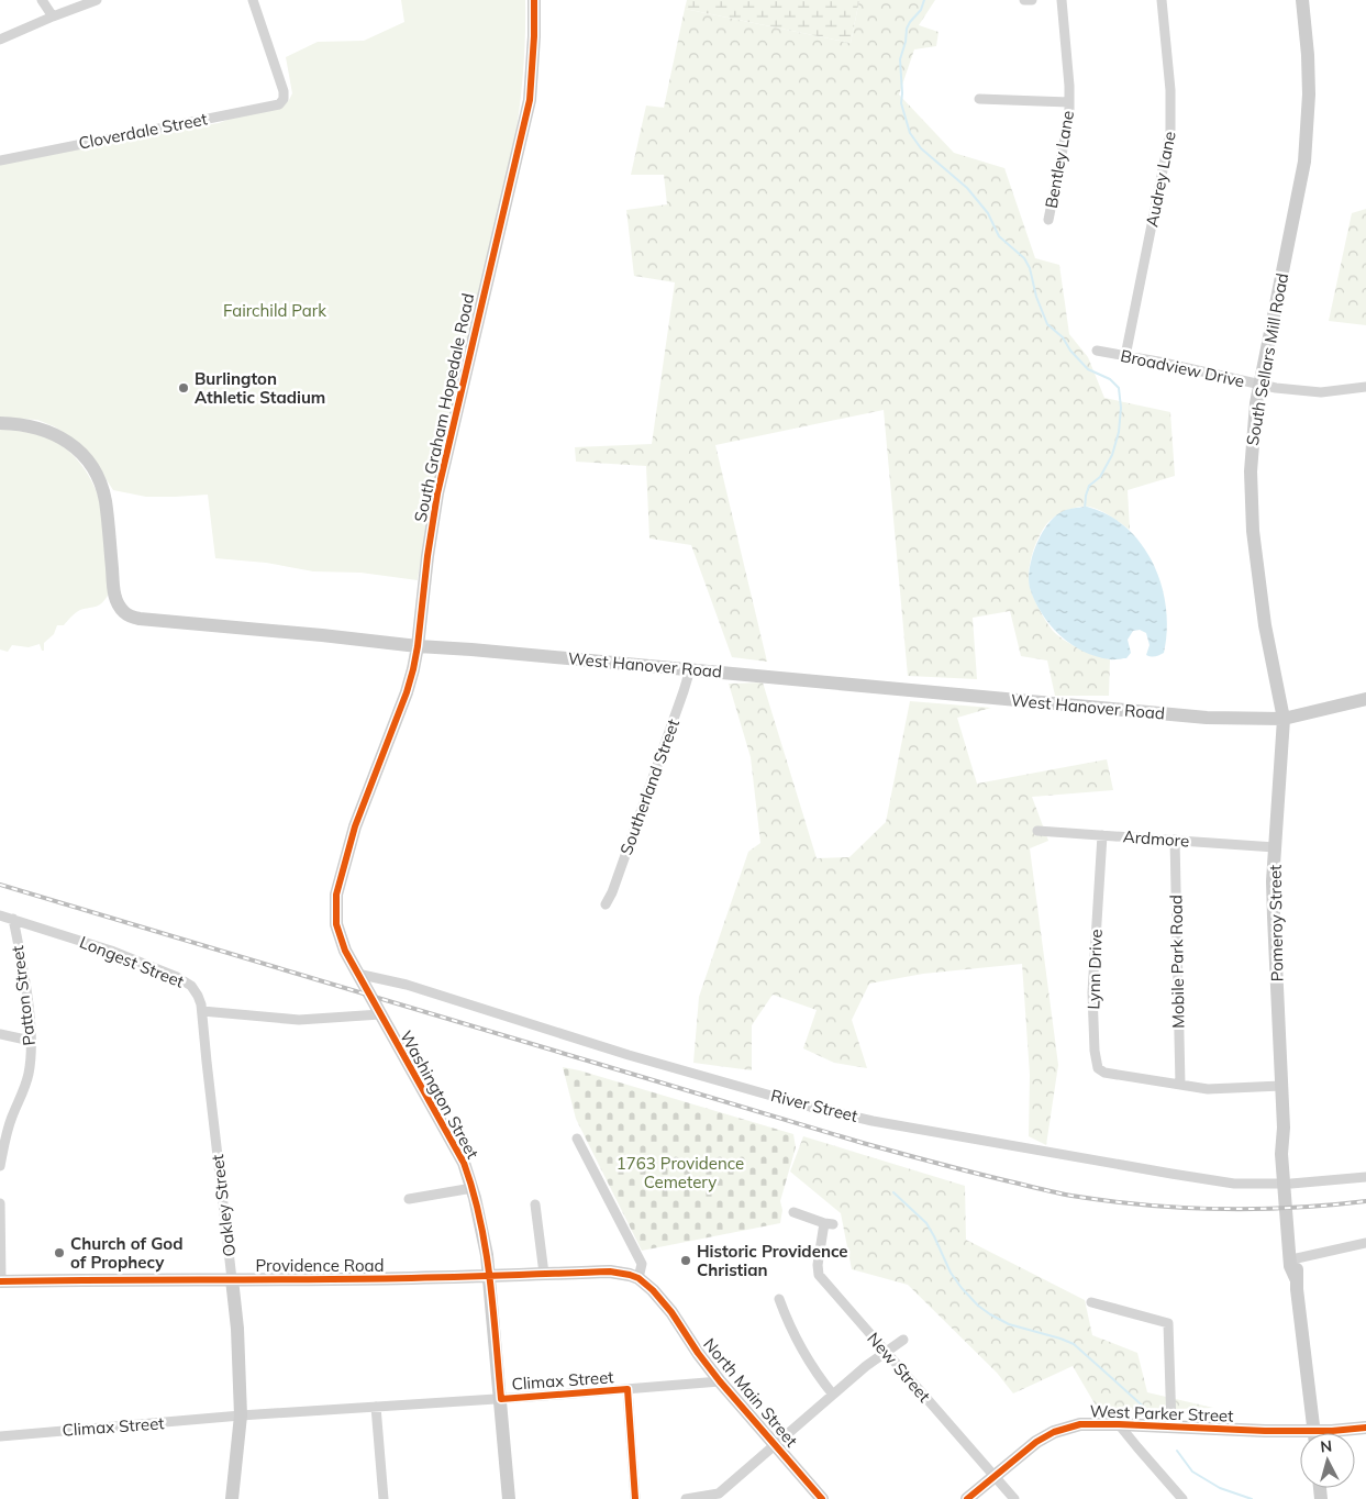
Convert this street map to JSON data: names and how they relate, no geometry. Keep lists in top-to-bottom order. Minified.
{"streets":{"street":["Cloverdale Street","Bentley Lane","Audrey Lane","South Sellars Mill Road","Broadview Drive","South Graham Hopedale Road","West Hanover Road","Southerland Street","Ardmore","Pomeroy Street","Longest Street","Mobile Park Road","Lynn Drive","Patton Street","Washington Street","River Street","Oakley Street","Providence Road","New Street","Climax Street","North Main Street","West Parker Street"]},"crossings":[["Audrey Lane","Broadview Drive"],["South Sellars Mill Road","Broadview Drive"],["South Sellars Mill Road","West Hanover Road"],["South Sellars Mill Road","Pomeroy Street"],["South Graham Hopedale Road","West Hanover Road"],["South Graham Hopedale Road","Washington Street"],["South Graham Hopedale Road","River Street"],["West Hanover Road","Southerland Street"],["West Hanover Road","Pomeroy Street"],["Ardmore","Pomeroy Street"],["Ardmore","Mobile Park Road"],["Ardmore","Lynn Drive"],["Pomeroy Street","Lynn Drive"],["Pomeroy Street","River Street"],["Longest Street","Patton Street"],["Longest Street","Oakley Street"],["Mobile Park Road","Lynn Drive"],["Washington Street","River Street"],["Washington Street","Providence Road"],["Washington Street","Climax Street"],["Oakley Street","Providence Road"],["Oakley Street","Climax Street"],["Providence Road","North Main Street"],["New Street","West Parker Street"],["Climax Street","North Main Street"]],"parks":["Fairchild Park","1763 Providence Cemetery"],"places":["Burlington Athletic Stadium","Church of God of Prophecy","Historic Providence Christian"],"north":"top"}
